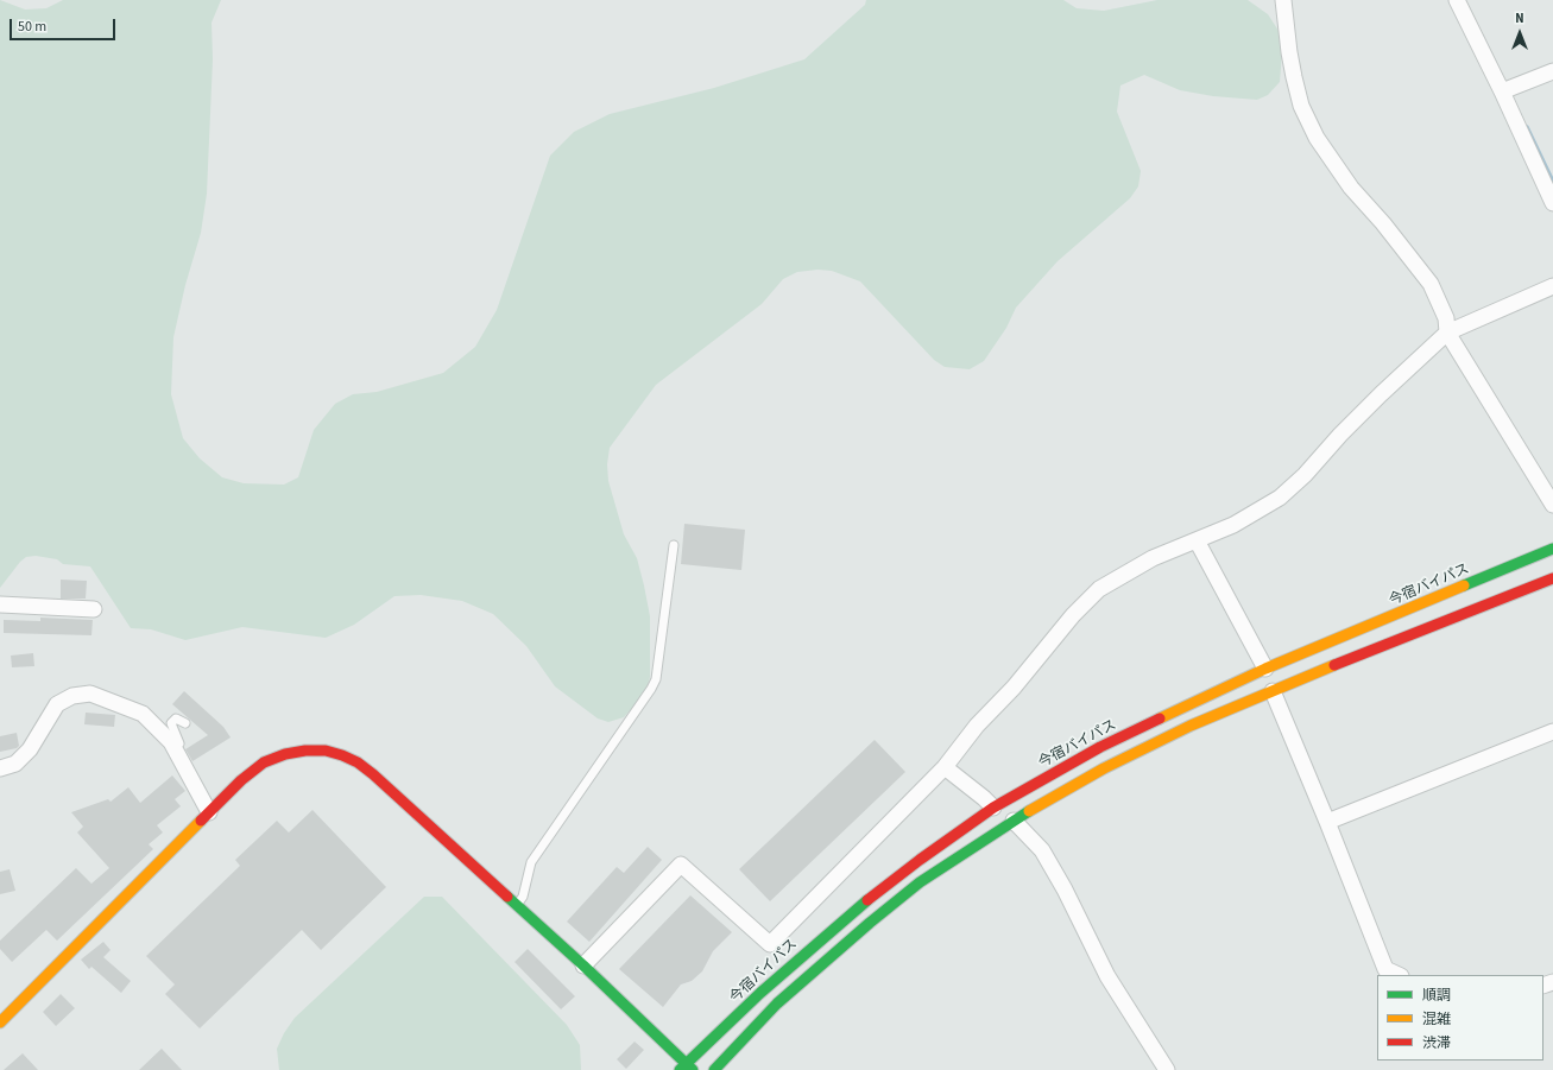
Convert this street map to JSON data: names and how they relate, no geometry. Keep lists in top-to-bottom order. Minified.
{"streets":{"main road":["今宿バイパス"]},"legend":["順調","混雑","渋滞"],"scale_bar":"50 m","north":"top"}
